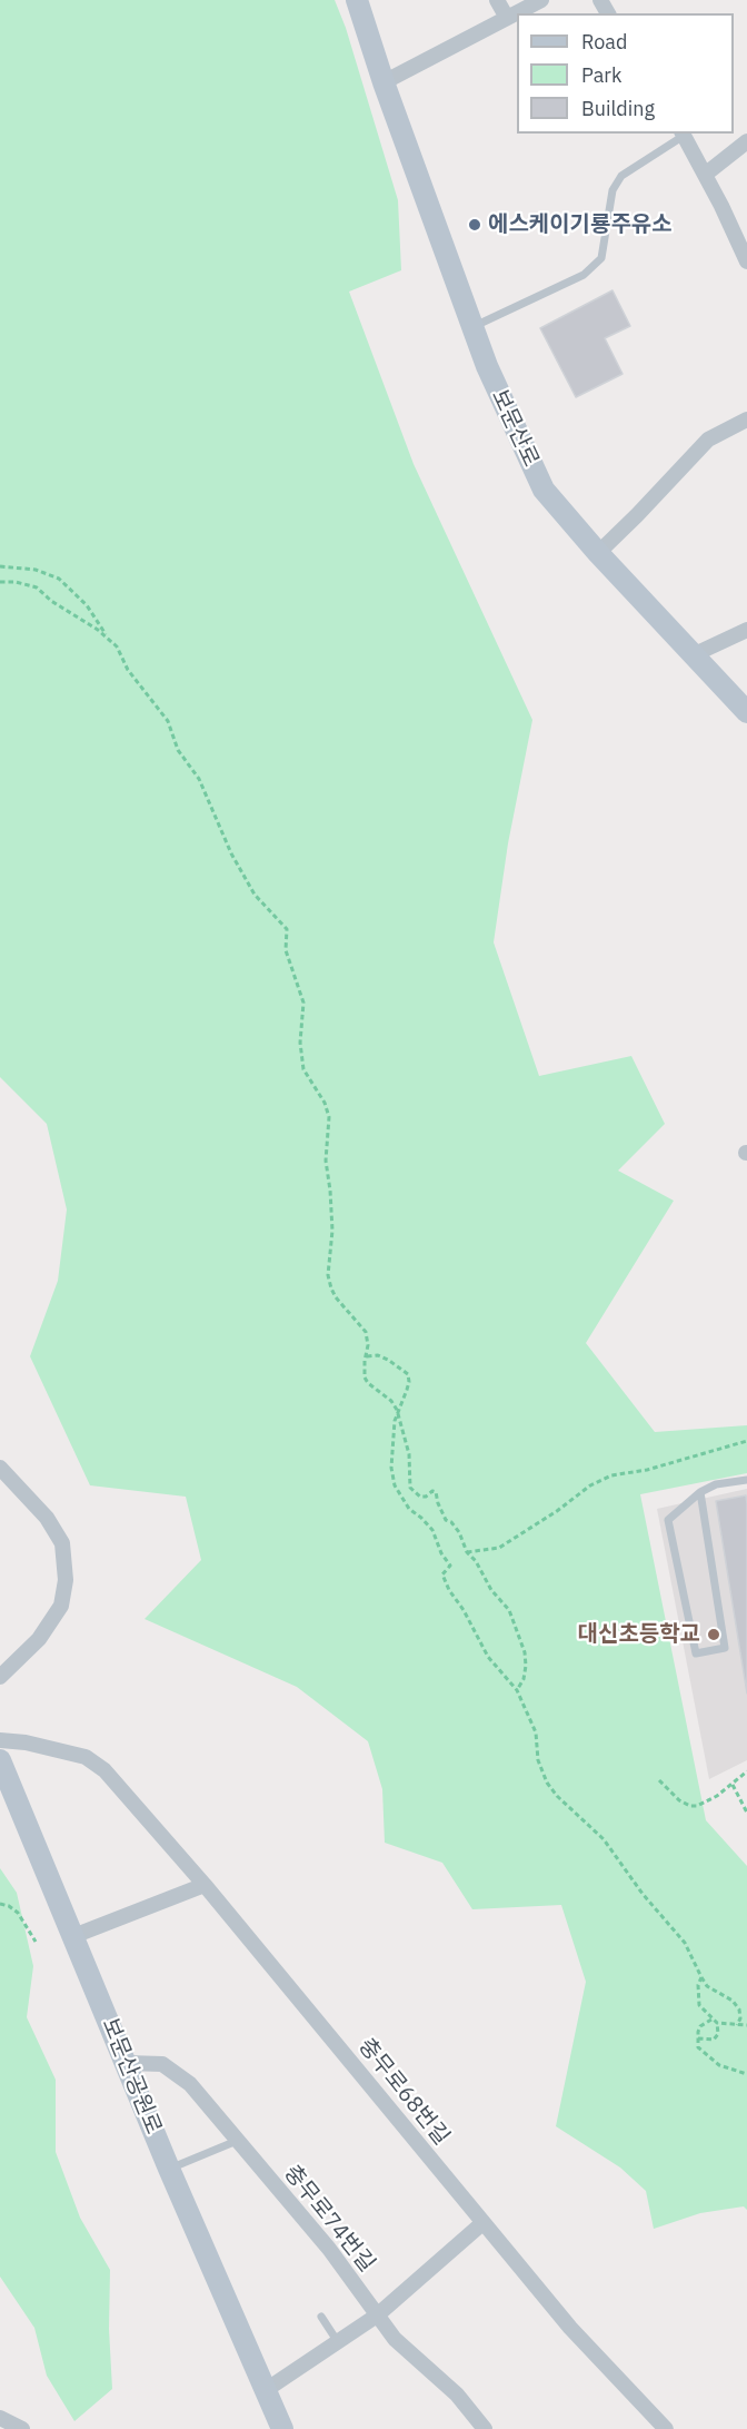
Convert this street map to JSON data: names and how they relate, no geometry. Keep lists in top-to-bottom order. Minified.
{"streets":{"main road":["보문산로","보문산공원로"],"street":["충무로68번길","충무로74번길"]},"crossings":[["보문산공원로","충무로74번길"]],"places":["에스케이기룡주유소","대신초등학교"],"legend":["Road","Park","Building"]}
